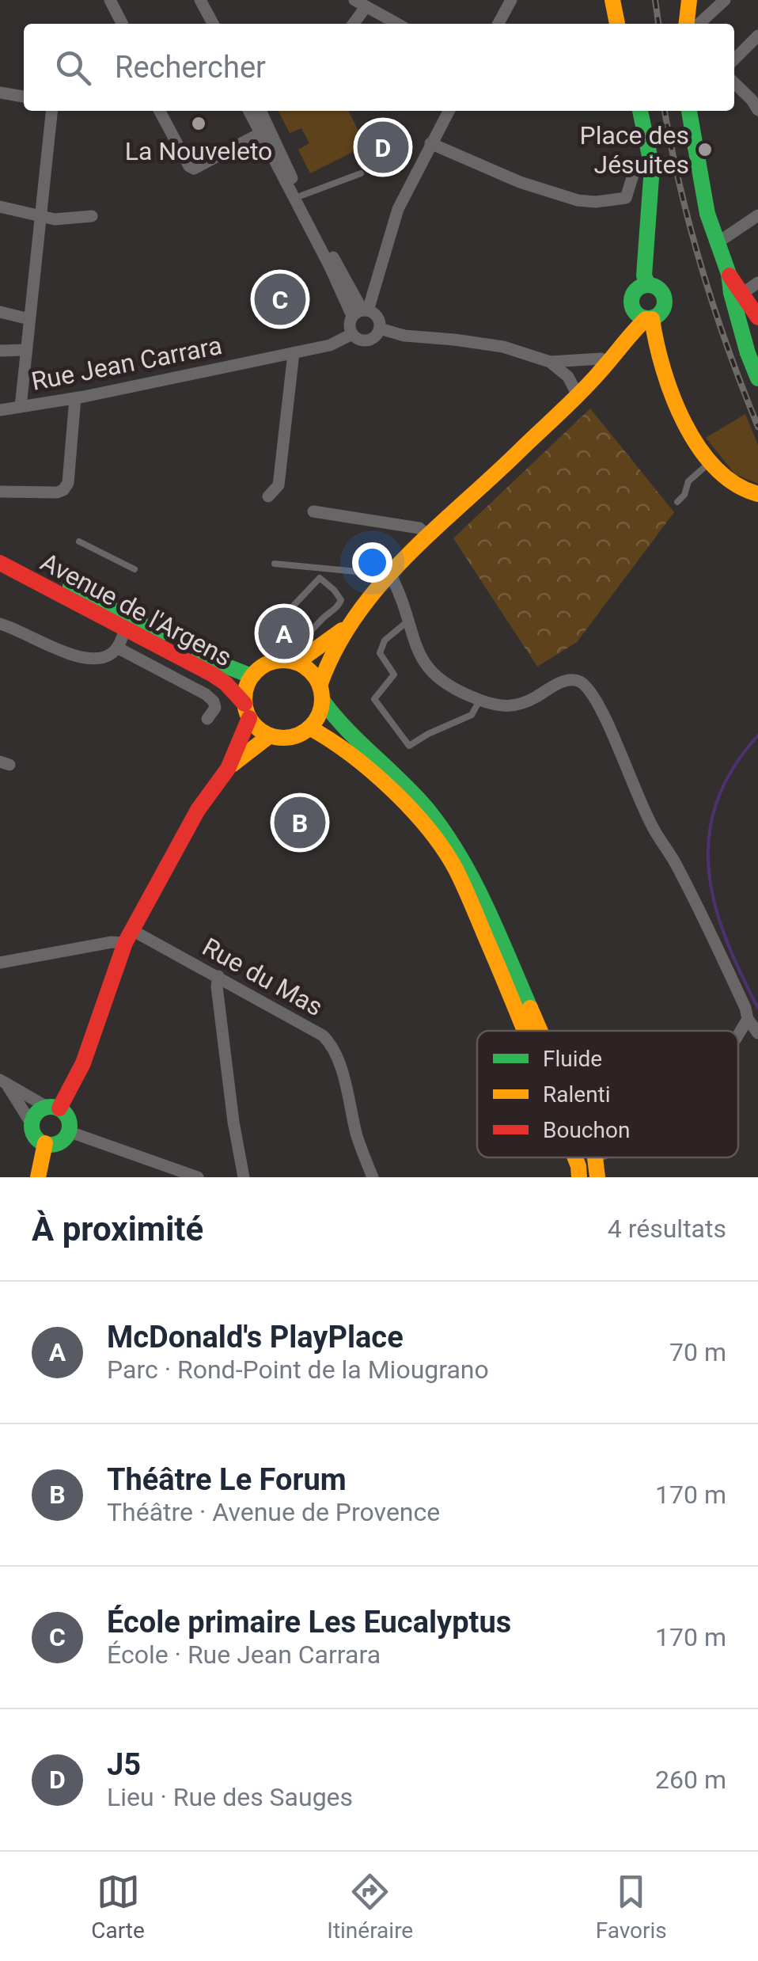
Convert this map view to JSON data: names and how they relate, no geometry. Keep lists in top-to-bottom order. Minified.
{"streets":{"main road":["Avenue de l'Argens"],"street":["Rue Jean Carrara","Rue du Mas"]},"places":["La Nouveleto","Place des Jésuites"],"legend":["Fluide","Ralenti","Bouchon"],"page":{"search":"Rechercher","pins":["D","C","A","B"],"heading":["À proximité","4 résultats"],"list":[{"mark":"A","name":"McDonald's PlayPlace","note":"Parc · Rond-Point de la Miougrano","value":"70 m"},{"mark":"B","name":"Théâtre Le Forum","note":"Théâtre · Avenue de Provence","value":"170 m"},{"mark":"C","name":"École primaire Les Eucalyptus","note":"École · Rue Jean Carrara","value":"170 m"},{"mark":"D","name":"J5","note":"Lieu · Rue des Sauges","value":"260 m"}],"nav":["Carte","Itinéraire","Favoris"]}}
